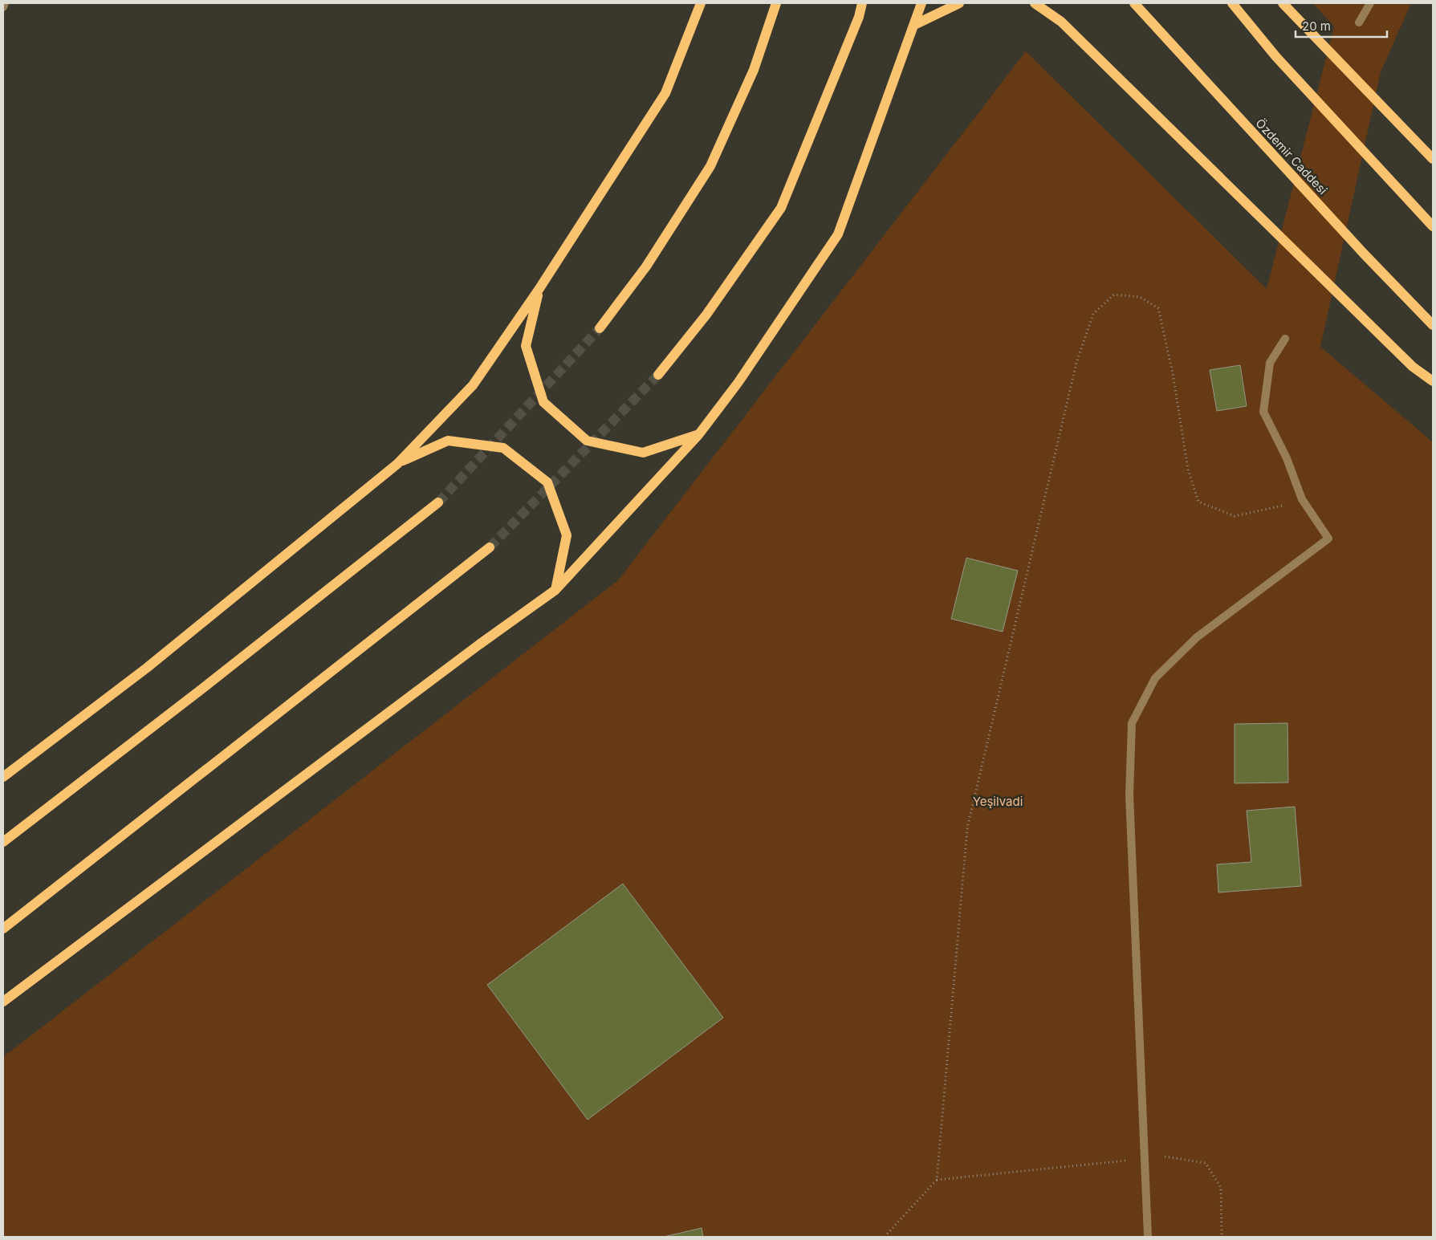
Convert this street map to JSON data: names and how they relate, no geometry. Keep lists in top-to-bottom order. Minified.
{"streets":{"main road":["Özdemir Caddesi"]},"parks":["Yeşilvadi"],"scale_bar":"20 m"}
